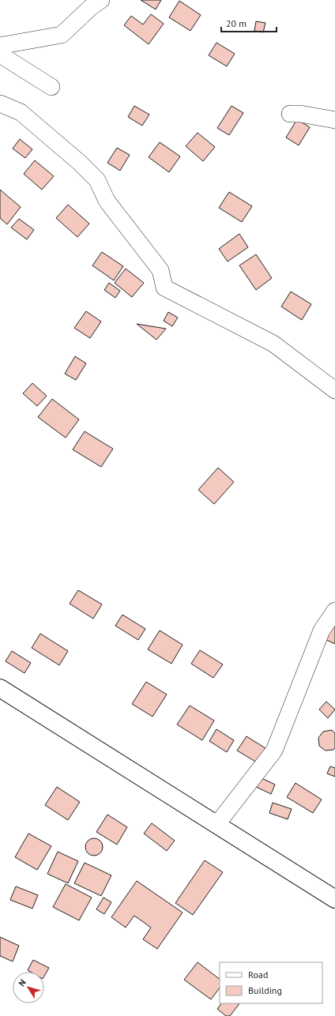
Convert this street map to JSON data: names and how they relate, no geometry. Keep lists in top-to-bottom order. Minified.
{"legend":["Road","Building"],"scale_bar":"20 m","north":"top left"}
